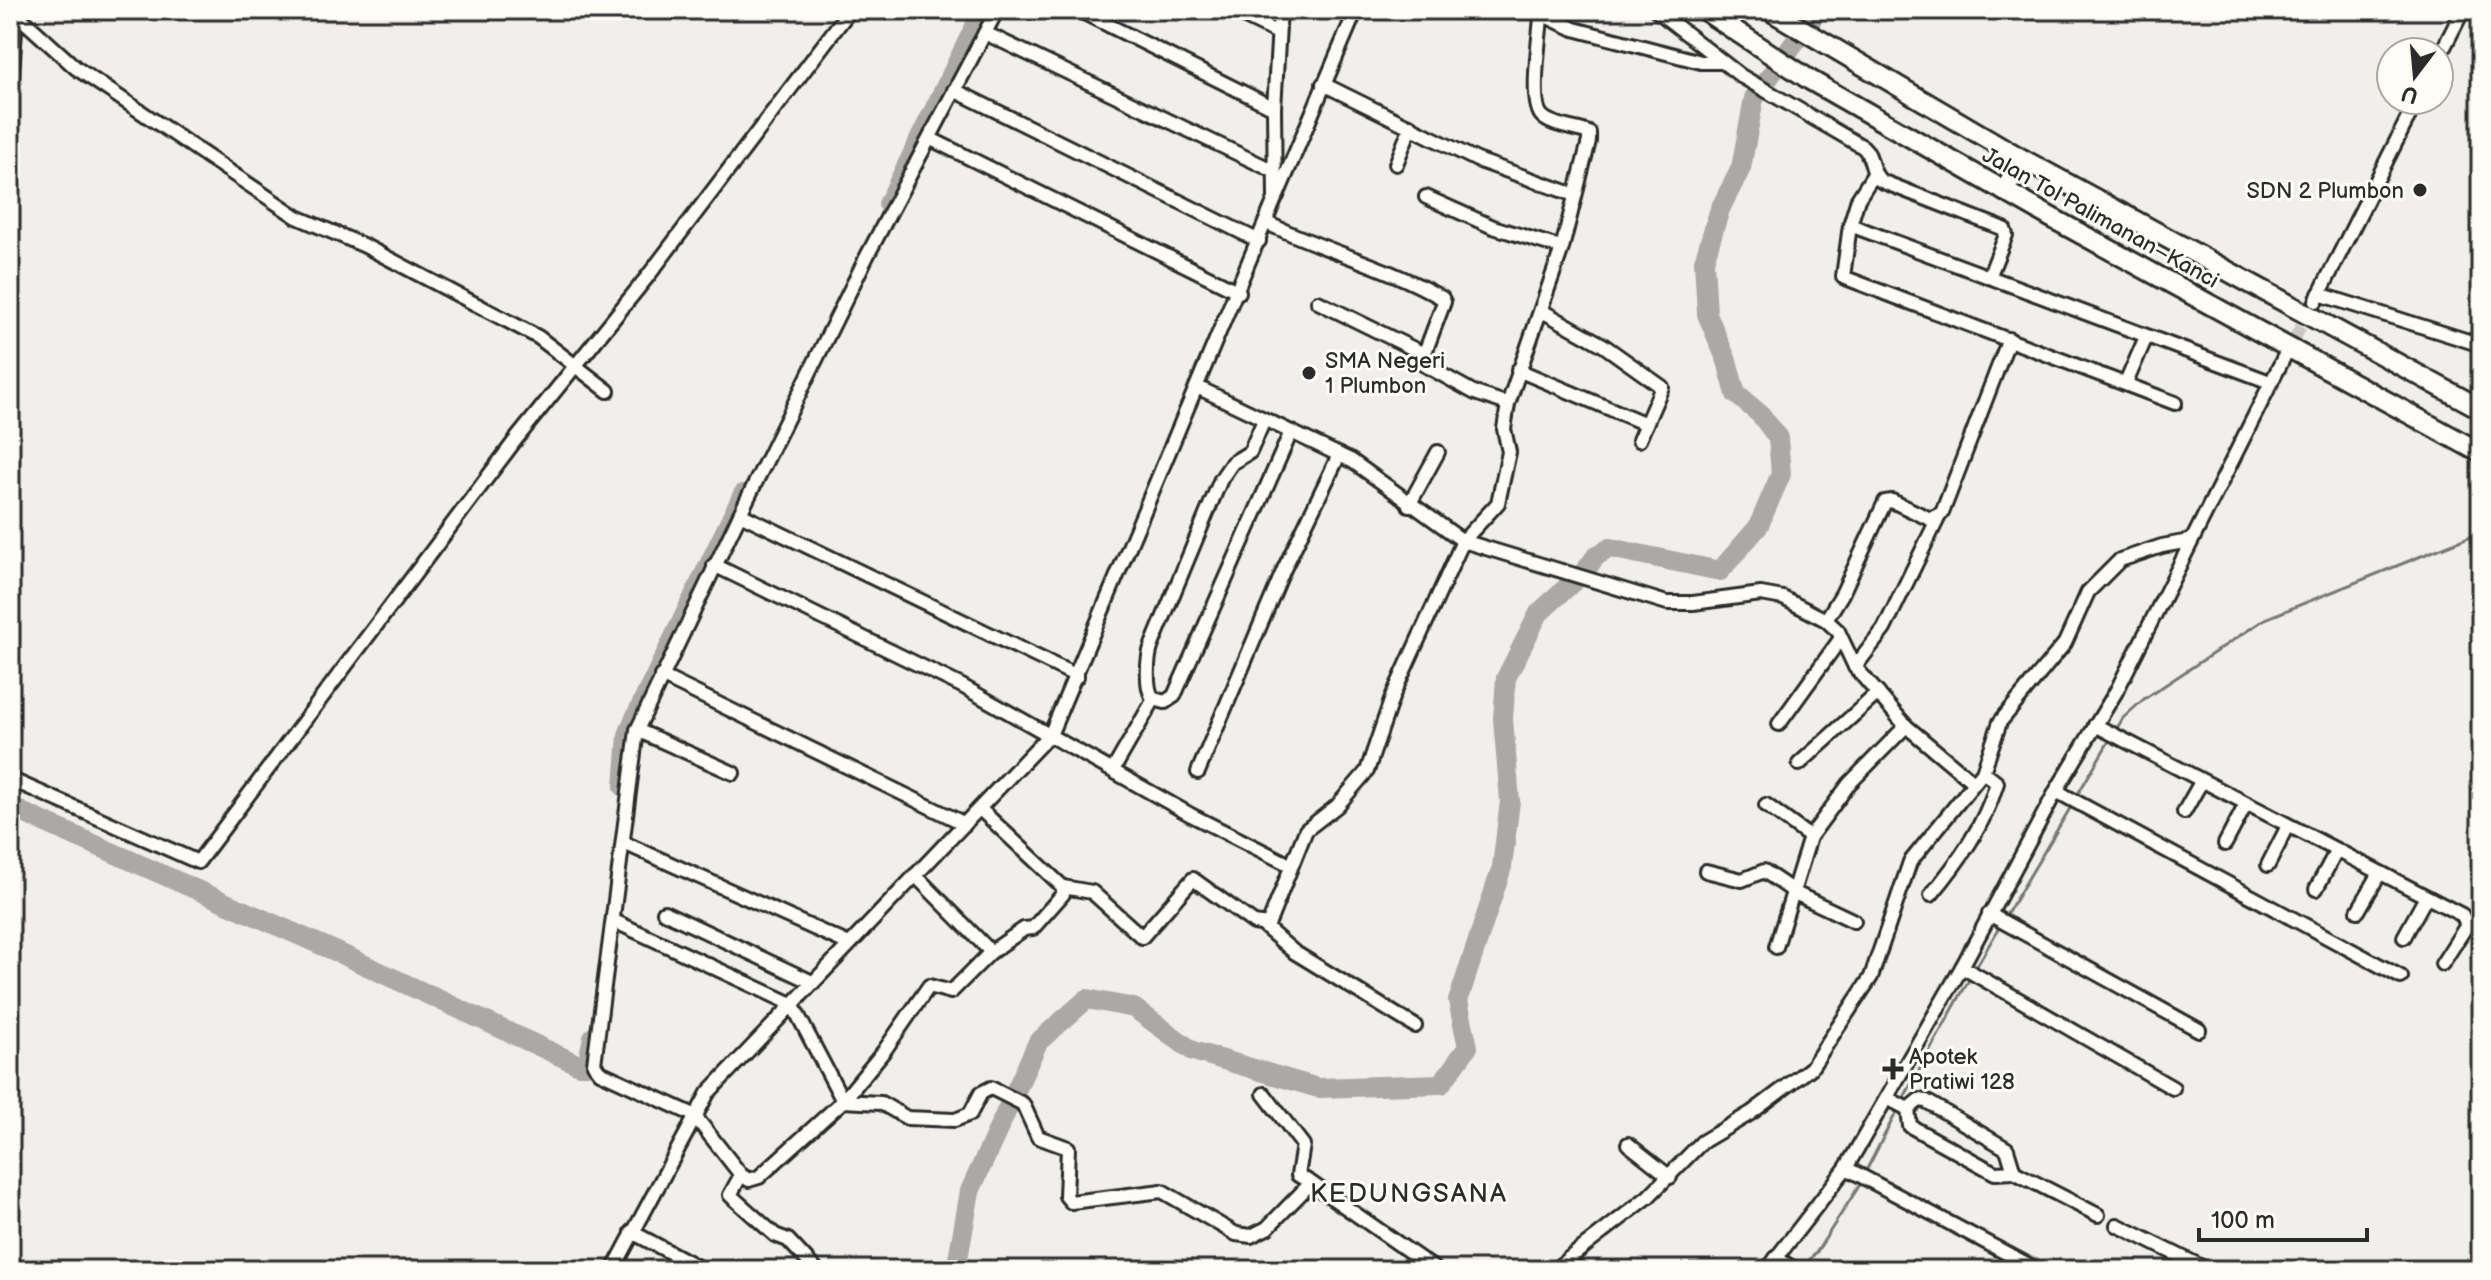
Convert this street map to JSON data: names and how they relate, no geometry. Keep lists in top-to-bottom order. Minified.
{"streets":{"highway":["Jalan Tol Palimanan–Kanci"]},"districts":["KEDUNGSANA"],"places":{"other":["SDN 2 Plumbon","SMA Negeri 1 Plumbon"],"health":["Apotek Pratiwi 128"]},"scale_bar":"100 m","north":"bottom"}
